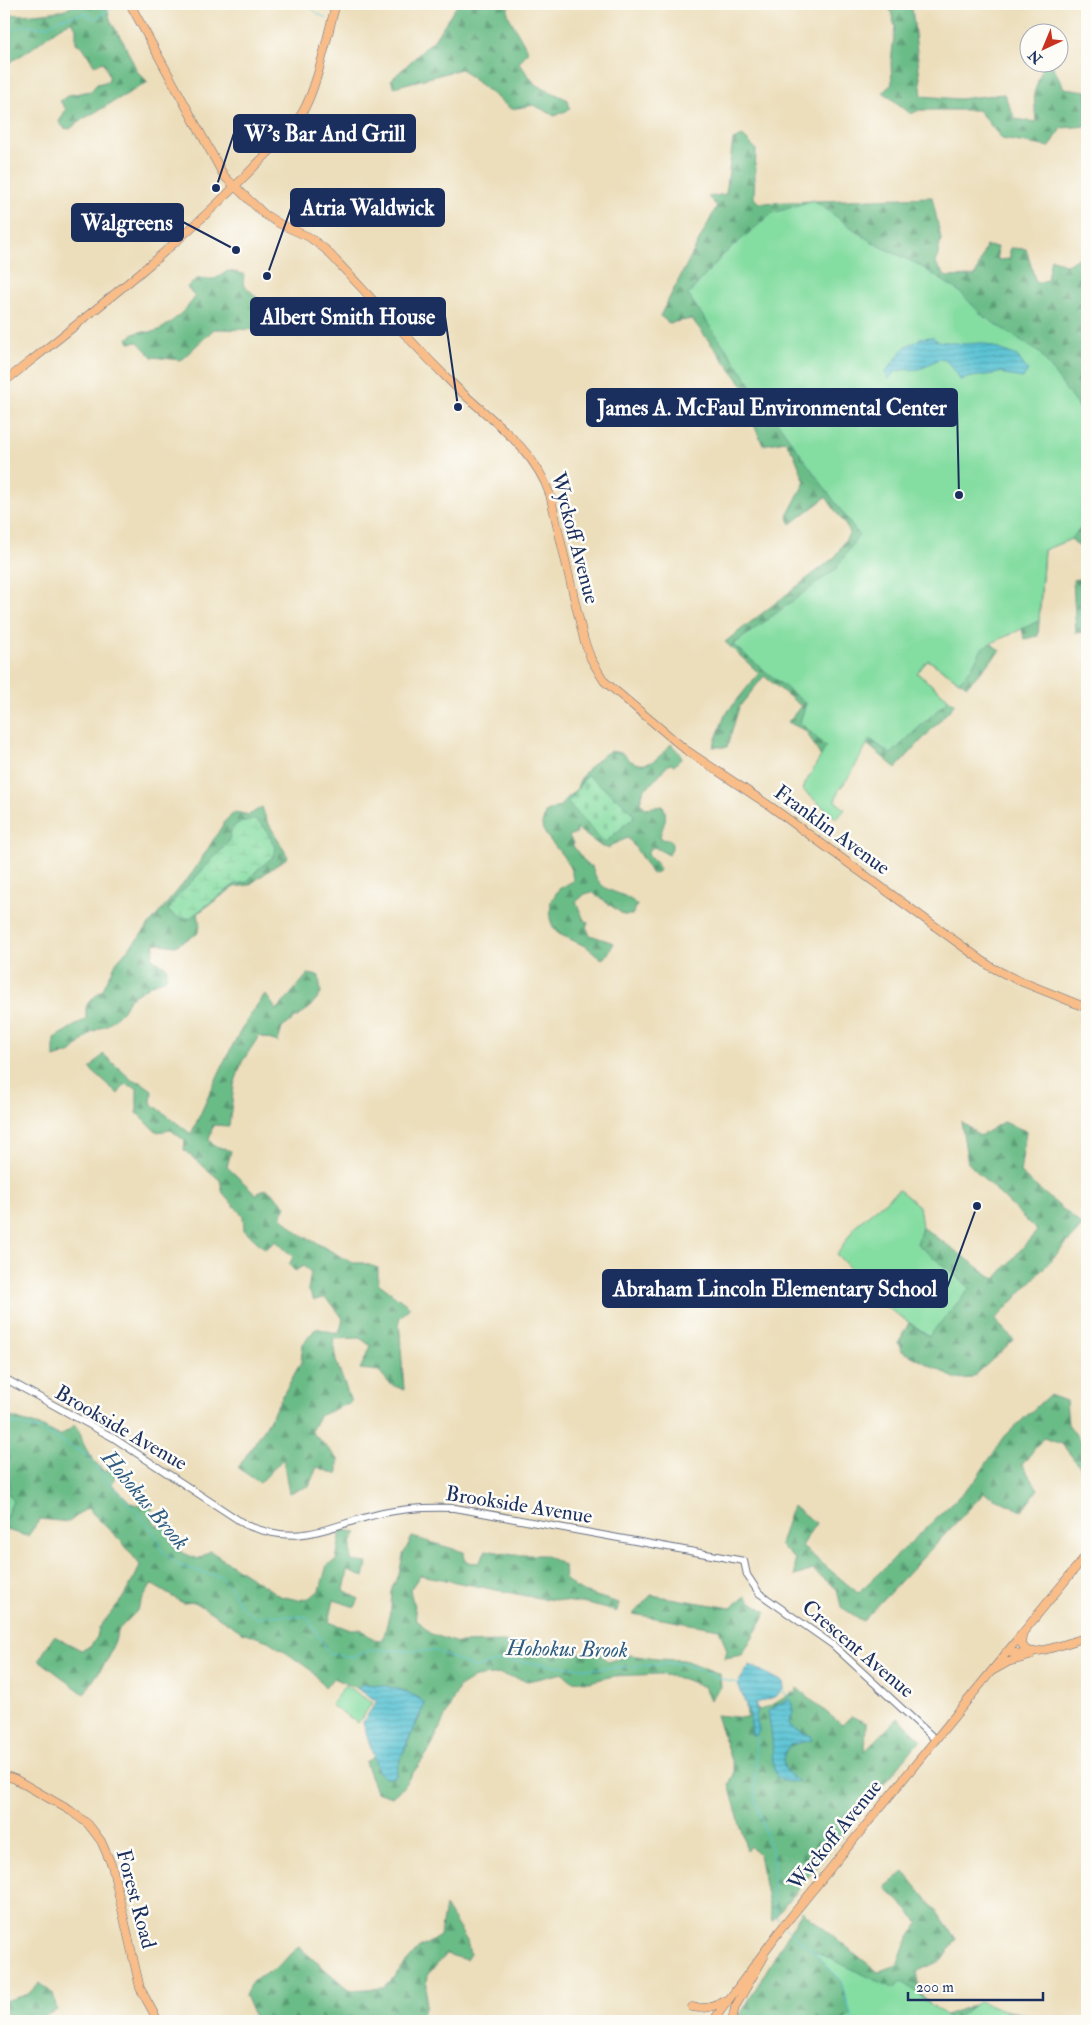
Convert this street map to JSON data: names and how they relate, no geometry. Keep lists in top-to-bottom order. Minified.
{"streets":{"main road":["Wyckoff Avenue","Franklin Avenue","Forest Road"],"street":["Brookside Avenue","Crescent Avenue"]},"crossings":[["Wyckoff Avenue","Franklin Avenue"],["Wyckoff Avenue","Crescent Avenue"],["Brookside Avenue","Crescent Avenue"]],"water":["Hohokus Brook"],"places":["W's Bar And Grill","Walgreens","Atria Waldwick","Albert Smith House","James A. McFaul Environmental Center","Abraham Lincoln Elementary School"],"scale_bar":"200 m","north":"bottom left"}
